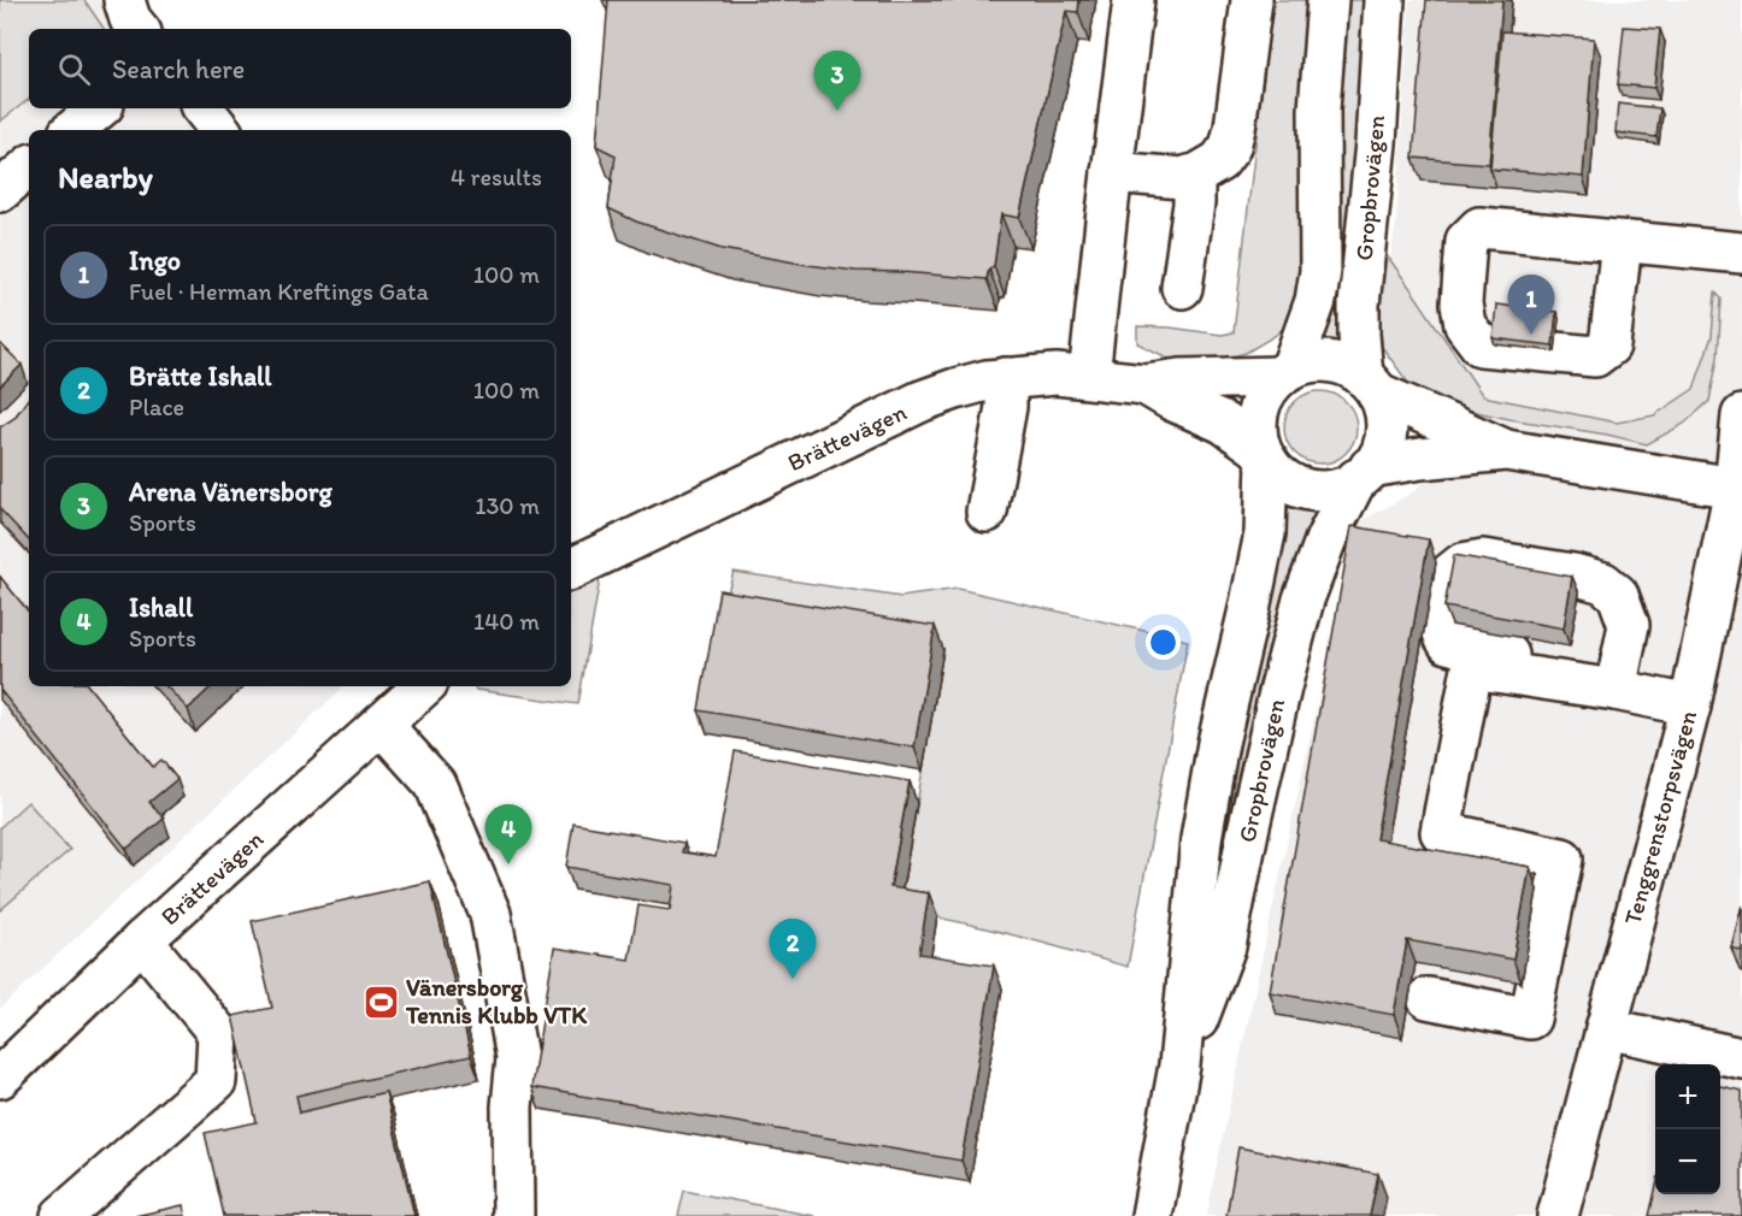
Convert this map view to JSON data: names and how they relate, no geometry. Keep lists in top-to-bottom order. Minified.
{"streets":{"street":["Gropbrovägen","Brättevägen","Tenggrenstorpsvägen"]},"crossings":[["Gropbrovägen","Brättevägen"]],"places":{"sports":["Vänersborg Tennis Klubb VTK"]},"page":{"search":"Search here","pins":["3","1","4","2"],"heading":["Nearby","4 results"],"list":[{"mark":"1","name":"Ingo","note":"Fuel · Herman Kreftings Gata","value":"100 m"},{"mark":"2","name":"Brätte Ishall","note":"Place","value":"100 m"},{"mark":"3","name":"Arena Vänersborg","note":"Sports","value":"130 m"},{"mark":"4","name":"Ishall","note":"Sports","value":"140 m"}],"map_buttons":["+","−"]}}
